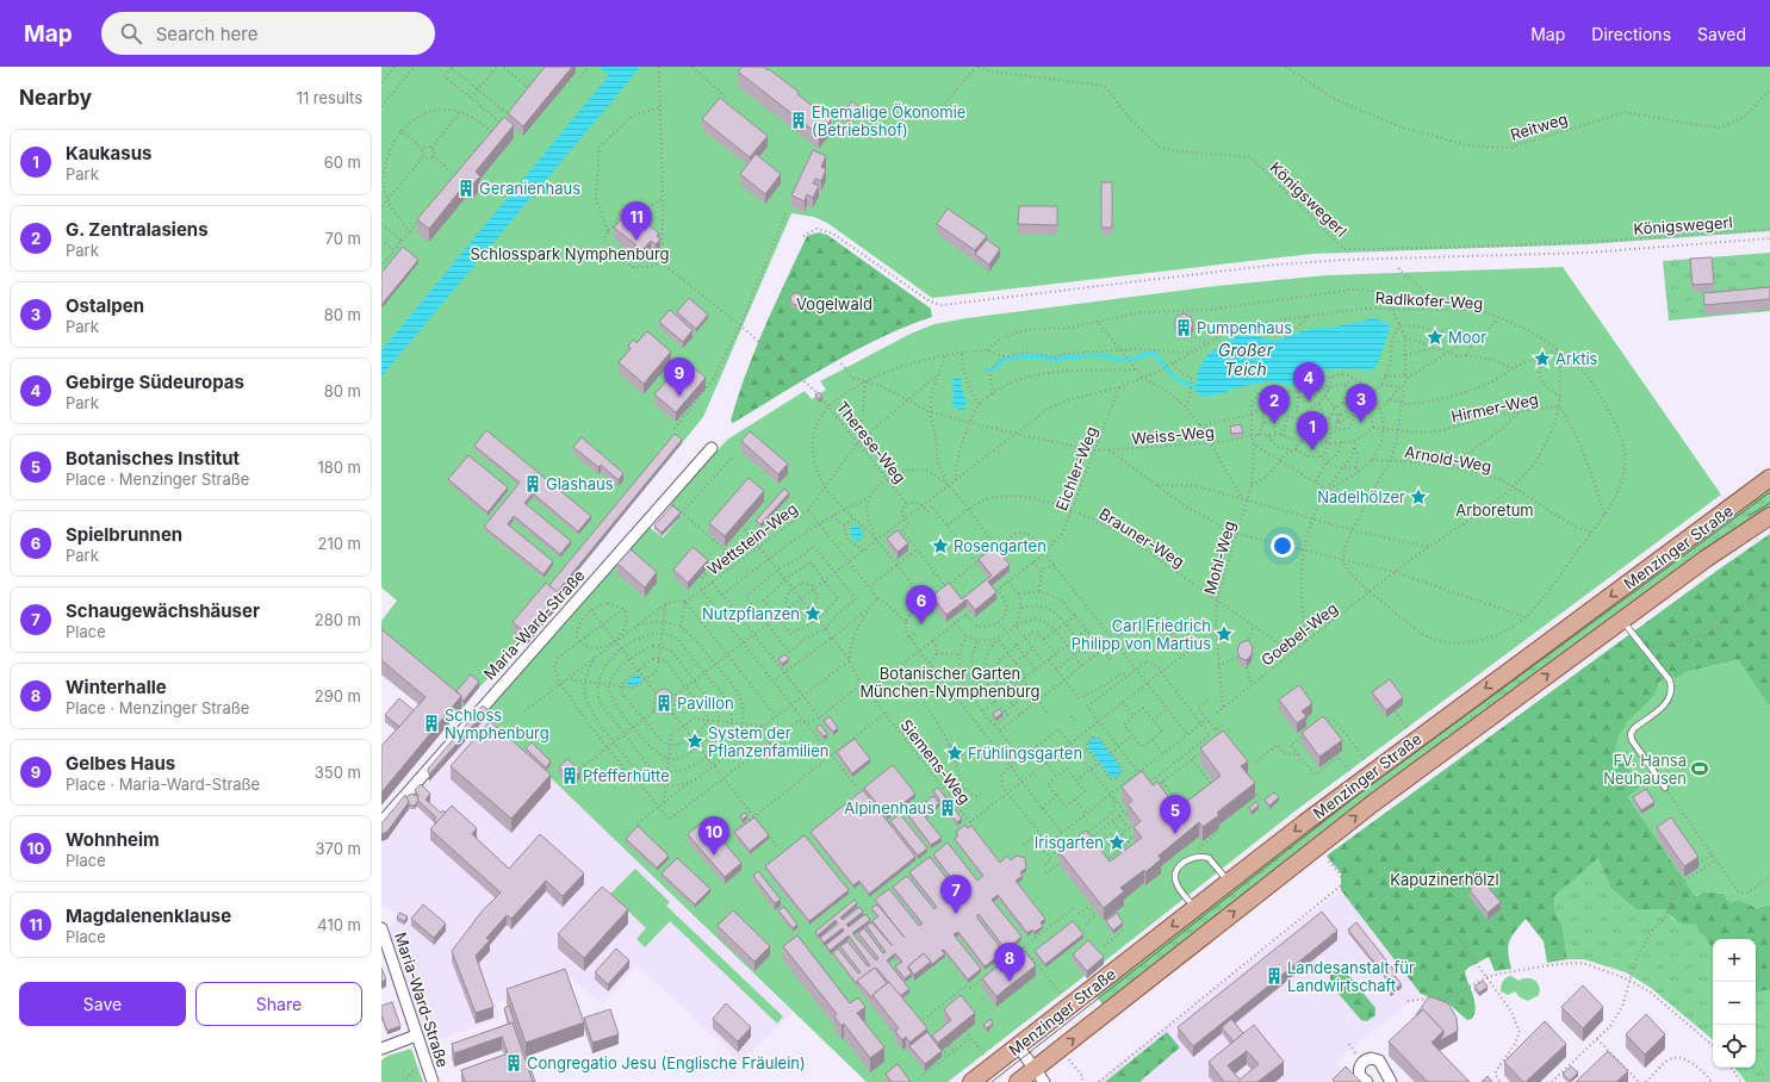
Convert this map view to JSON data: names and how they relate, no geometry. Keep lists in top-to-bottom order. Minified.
{"streets":{"main road":["Menzinger Straße"],"street":["Maria-Ward-Straße"],"path":["Reitweg","Königswegerl","Radlkofer-Weg","Hirmer-Weg","Weiss-Weg","Therese-Weg","Arnold-Weg","Eichler-Weg","Brauner-Weg","Wettstein-Weg","Mohl-Weg","Goebel-Weg","Siemens-Weg"]},"crossings":[["Radlkofer-Weg","Hirmer-Weg"],["Radlkofer-Weg","Weiss-Weg"],["Radlkofer-Weg","Arnold-Weg"],["Radlkofer-Weg","Eichler-Weg"],["Radlkofer-Weg","Goebel-Weg"],["Radlkofer-Weg","Siemens-Weg"],["Hirmer-Weg","Goebel-Weg"],["Weiss-Weg","Eichler-Weg"],["Weiss-Weg","Wettstein-Weg"],["Weiss-Weg","Mohl-Weg"],["Therese-Weg","Wettstein-Weg"],["Arnold-Weg","Goebel-Weg"],["Eichler-Weg","Brauner-Weg"],["Brauner-Weg","Mohl-Weg"],["Brauner-Weg","Goebel-Weg"],["Wettstein-Weg","Siemens-Weg"],["Mohl-Weg","Goebel-Weg"]],"water":["Großer Teich"],"parks":["Schlosspark Nymphenburg","Vogelwald","Arboretum","Botanischer Garten München-Nymphenburg","Kapuzinerhölzl"],"places":{"building":["Ehemalige Ökonomie (Betriebshof)","Geranienhaus","Pumpenhaus","Glashaus","Pavillon","Schloss Nymphenburg","Pfefferhütte","Alpinenhaus","Landesanstalt für Landwirtschaft","Congregatio Jesu (Englische Fräulein)"],"place":["Moor","Arktis","Nadelhölzer","Rosengarten","Nutzpflanzen","Carl Friedrich Philipp von Martius","System der Pflanzenfamilien","Frühlingsgarten","Irisgarten"],"sports":["FV. Hansa Neuhausen"]},"page":{"header":"Map","search":"Search here","nav":["Map","Directions","Saved"],"heading":["Nearby","11 results"],"list":[{"mark":"1","name":"Kaukasus","note":"Park","value":"60 m"},{"mark":"2","name":"G. Zentralasiens","note":"Park","value":"70 m"},{"mark":"3","name":"Ostalpen","note":"Park","value":"80 m"},{"mark":"4","name":"Gebirge Südeuropas","note":"Park","value":"80 m"},{"mark":"5","name":"Botanisches Institut","note":"Place · Menzinger Straße","value":"180 m"},{"mark":"6","name":"Spielbrunnen","note":"Park","value":"210 m"},{"mark":"7","name":"Schaugewächshäuser","note":"Place","value":"280 m"},{"mark":"8","name":"Winterhalle","note":"Place · Menzinger Straße","value":"290 m"},{"mark":"9","name":"Gelbes Haus","note":"Place · Maria-Ward-Straße","value":"350 m"},{"mark":"10","name":"Wohnheim","note":"Place","value":"370 m"},{"mark":"11","name":"Magdalenenklause","note":"Place","value":"410 m"}],"pins":["11","9","4","3","2","1","6","5","10","7","8"],"map_buttons":["+","−"],"buttons":["Save","Share"]}}
